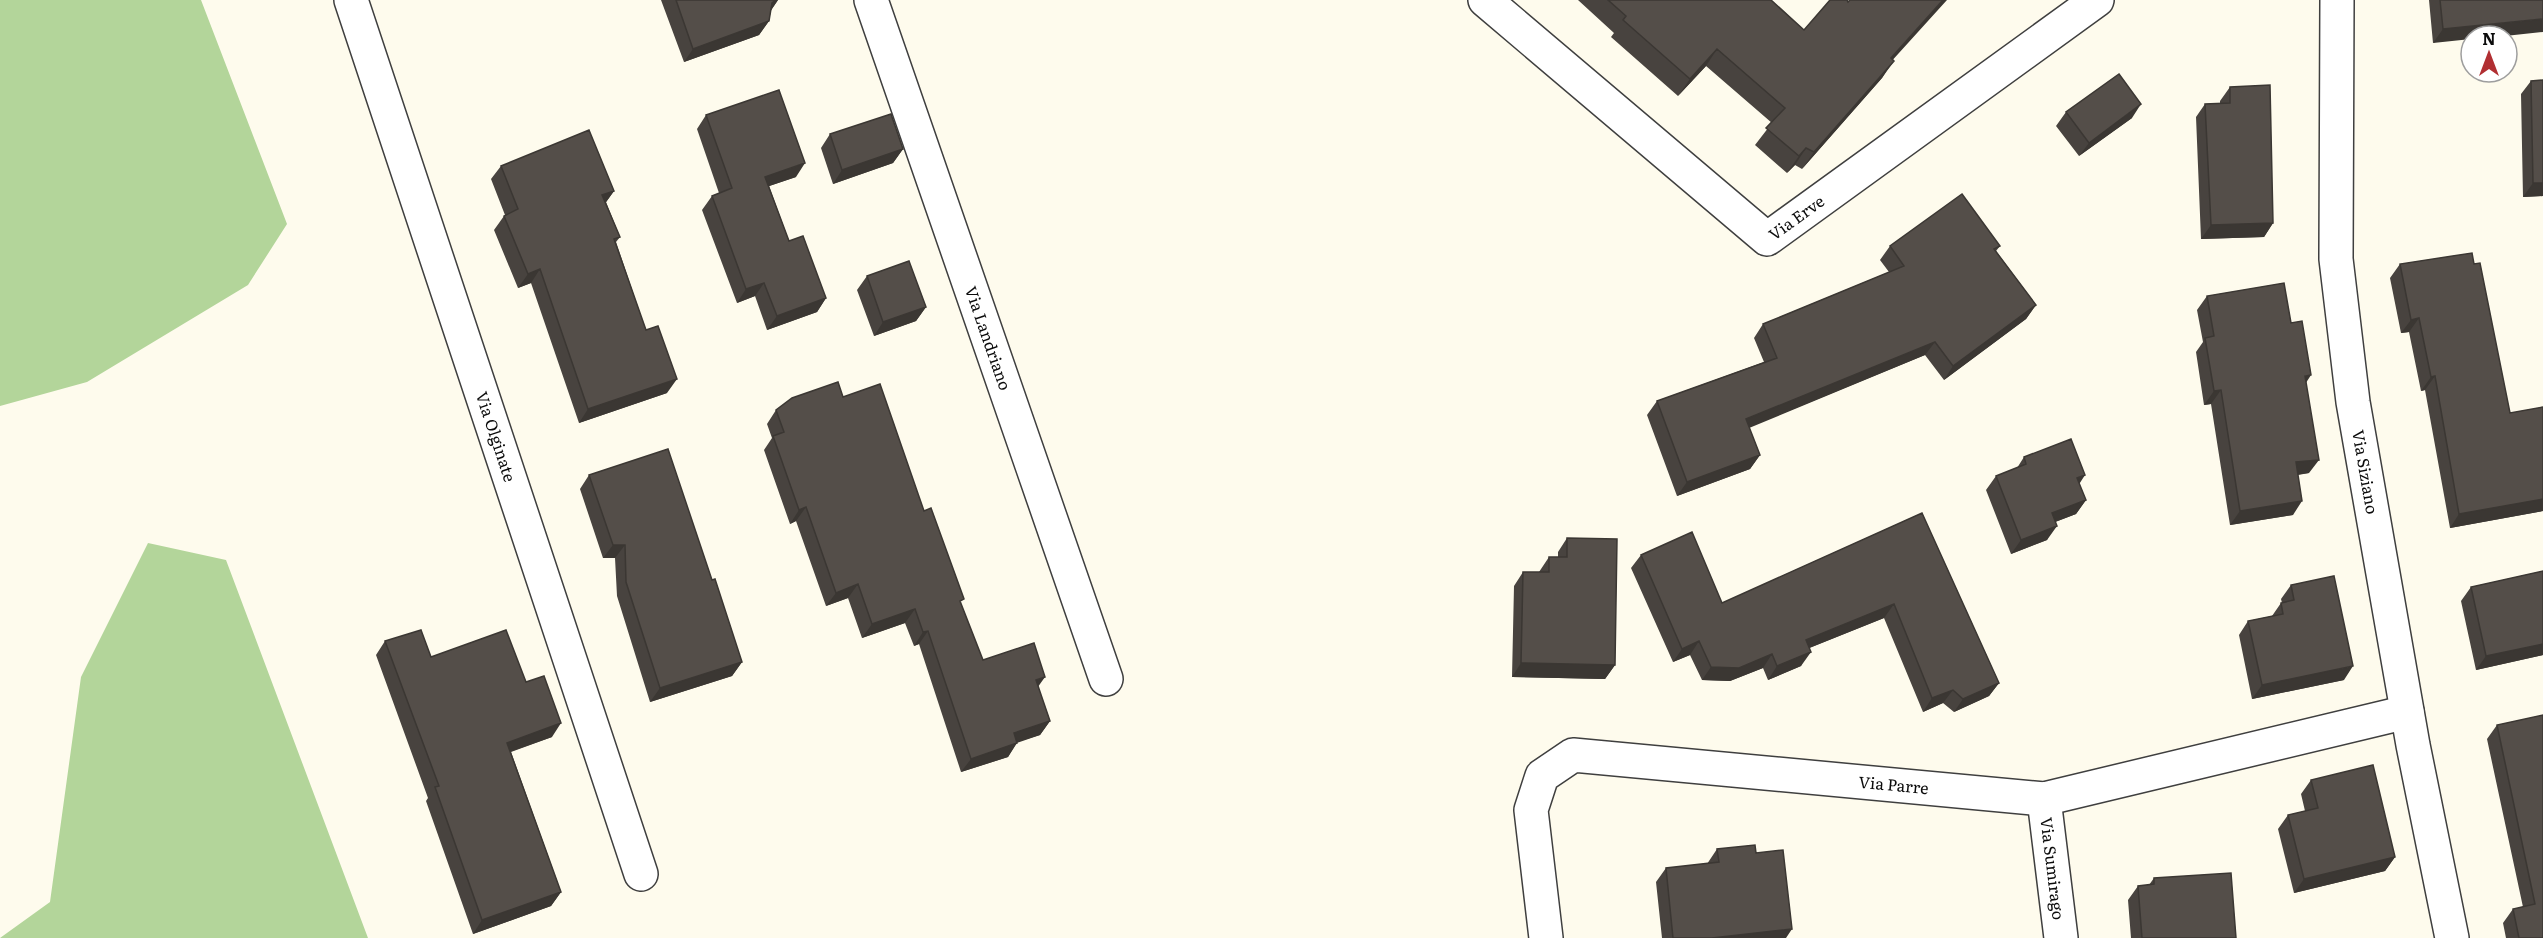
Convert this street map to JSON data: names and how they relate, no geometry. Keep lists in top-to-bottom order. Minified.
{"streets":{"street":["Via Erve","Via Landriano","Via Olginate","Via Siziano","Via Parre","Via Sumirago"]},"crossings":[["Via Siziano","Via Parre"],["Via Parre","Via Sumirago"]],"north":"top"}
